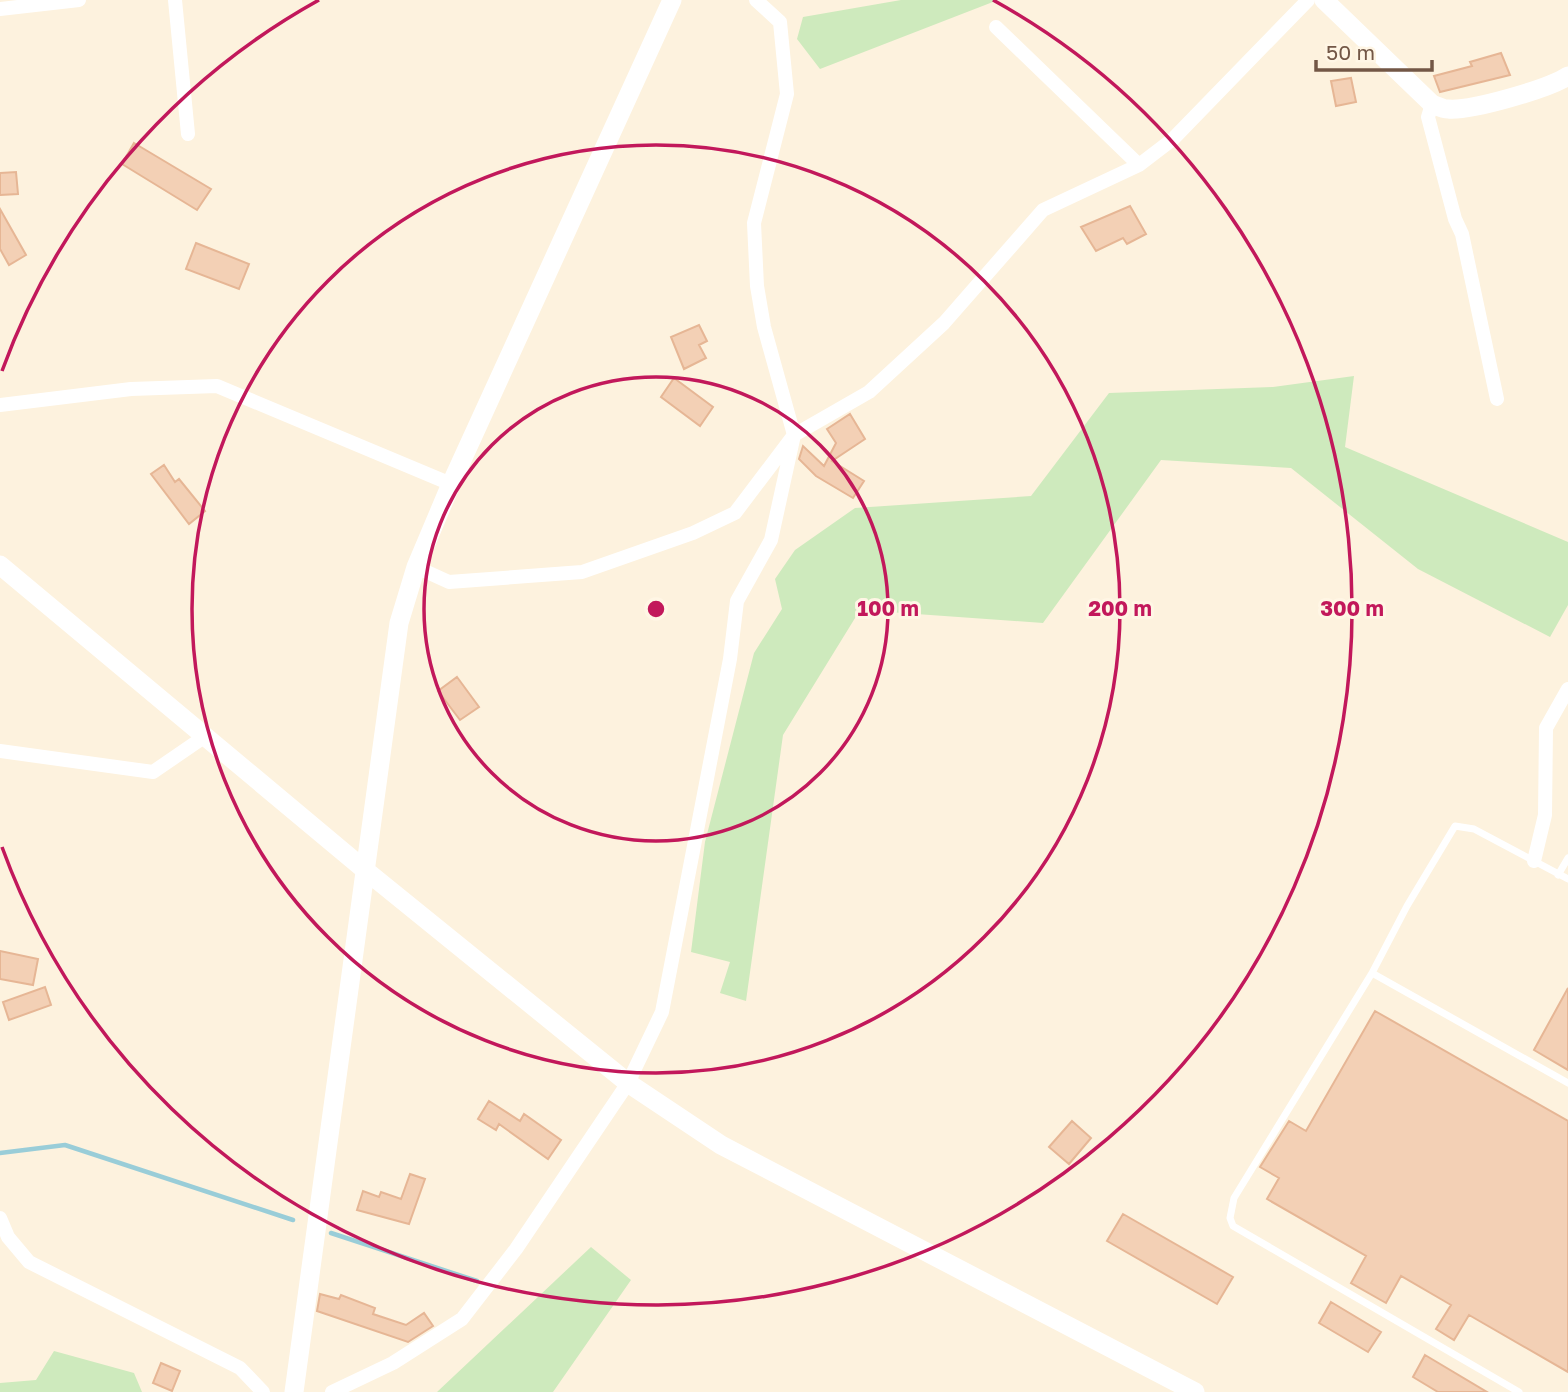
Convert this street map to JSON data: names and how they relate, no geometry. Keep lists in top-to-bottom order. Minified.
{"scale_bar":"50 m","rings":["100 m","200 m","300 m"]}
